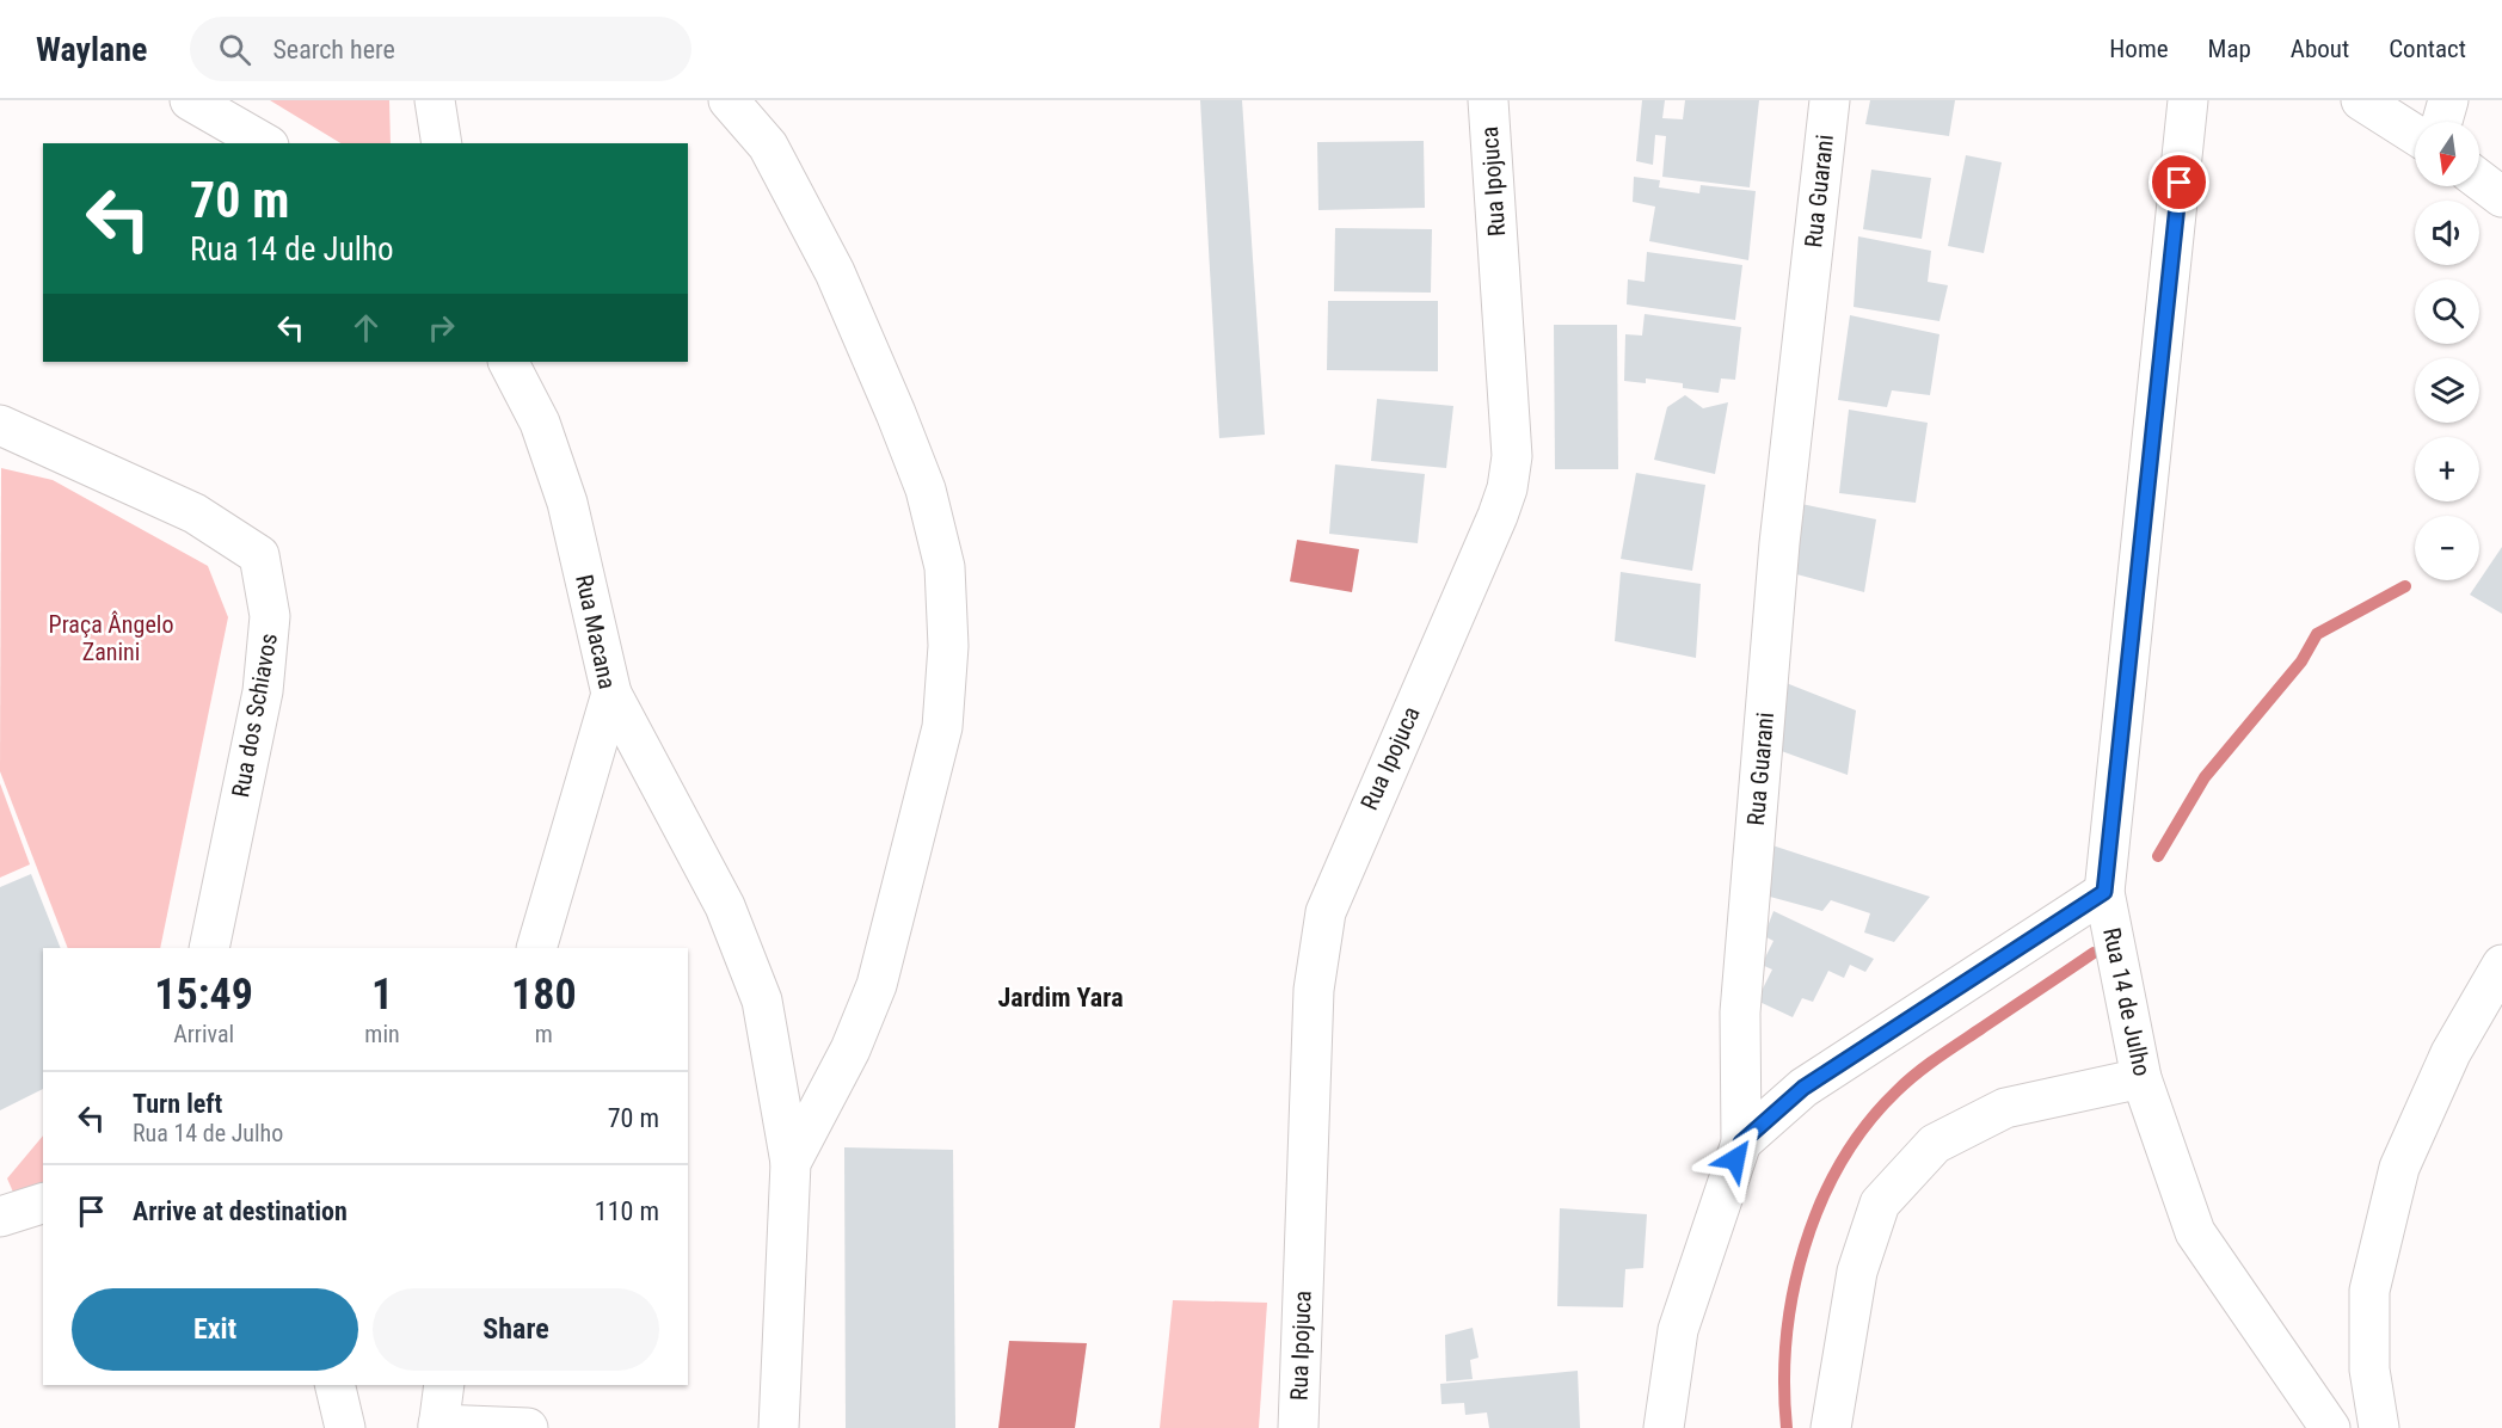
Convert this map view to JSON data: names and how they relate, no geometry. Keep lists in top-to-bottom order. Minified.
{"streets":{"street":["Rua Ipojuca","Rua Guarani","Rua Macana","Rua dos Schiavos","Rua 14 de Julho"]},"districts":["Jardim Yara"],"parks":["Praça Ângelo Zanini"],"north":"bottom","page":{"header":"Waylane","search":"Search here","nav":["Home","Map","About","Contact"],"map_buttons":["+","−"],"turn":["70 m","Rua 14 de Julho"],"eta":["15:49","Arrival","1","min","180","m"],"list":[{"name":"Turn left","note":"Rua 14 de Julho","value":"70 m"},{"name":"Arrive at destination","value":"110 m"}],"buttons":["Exit","Share"]}}
